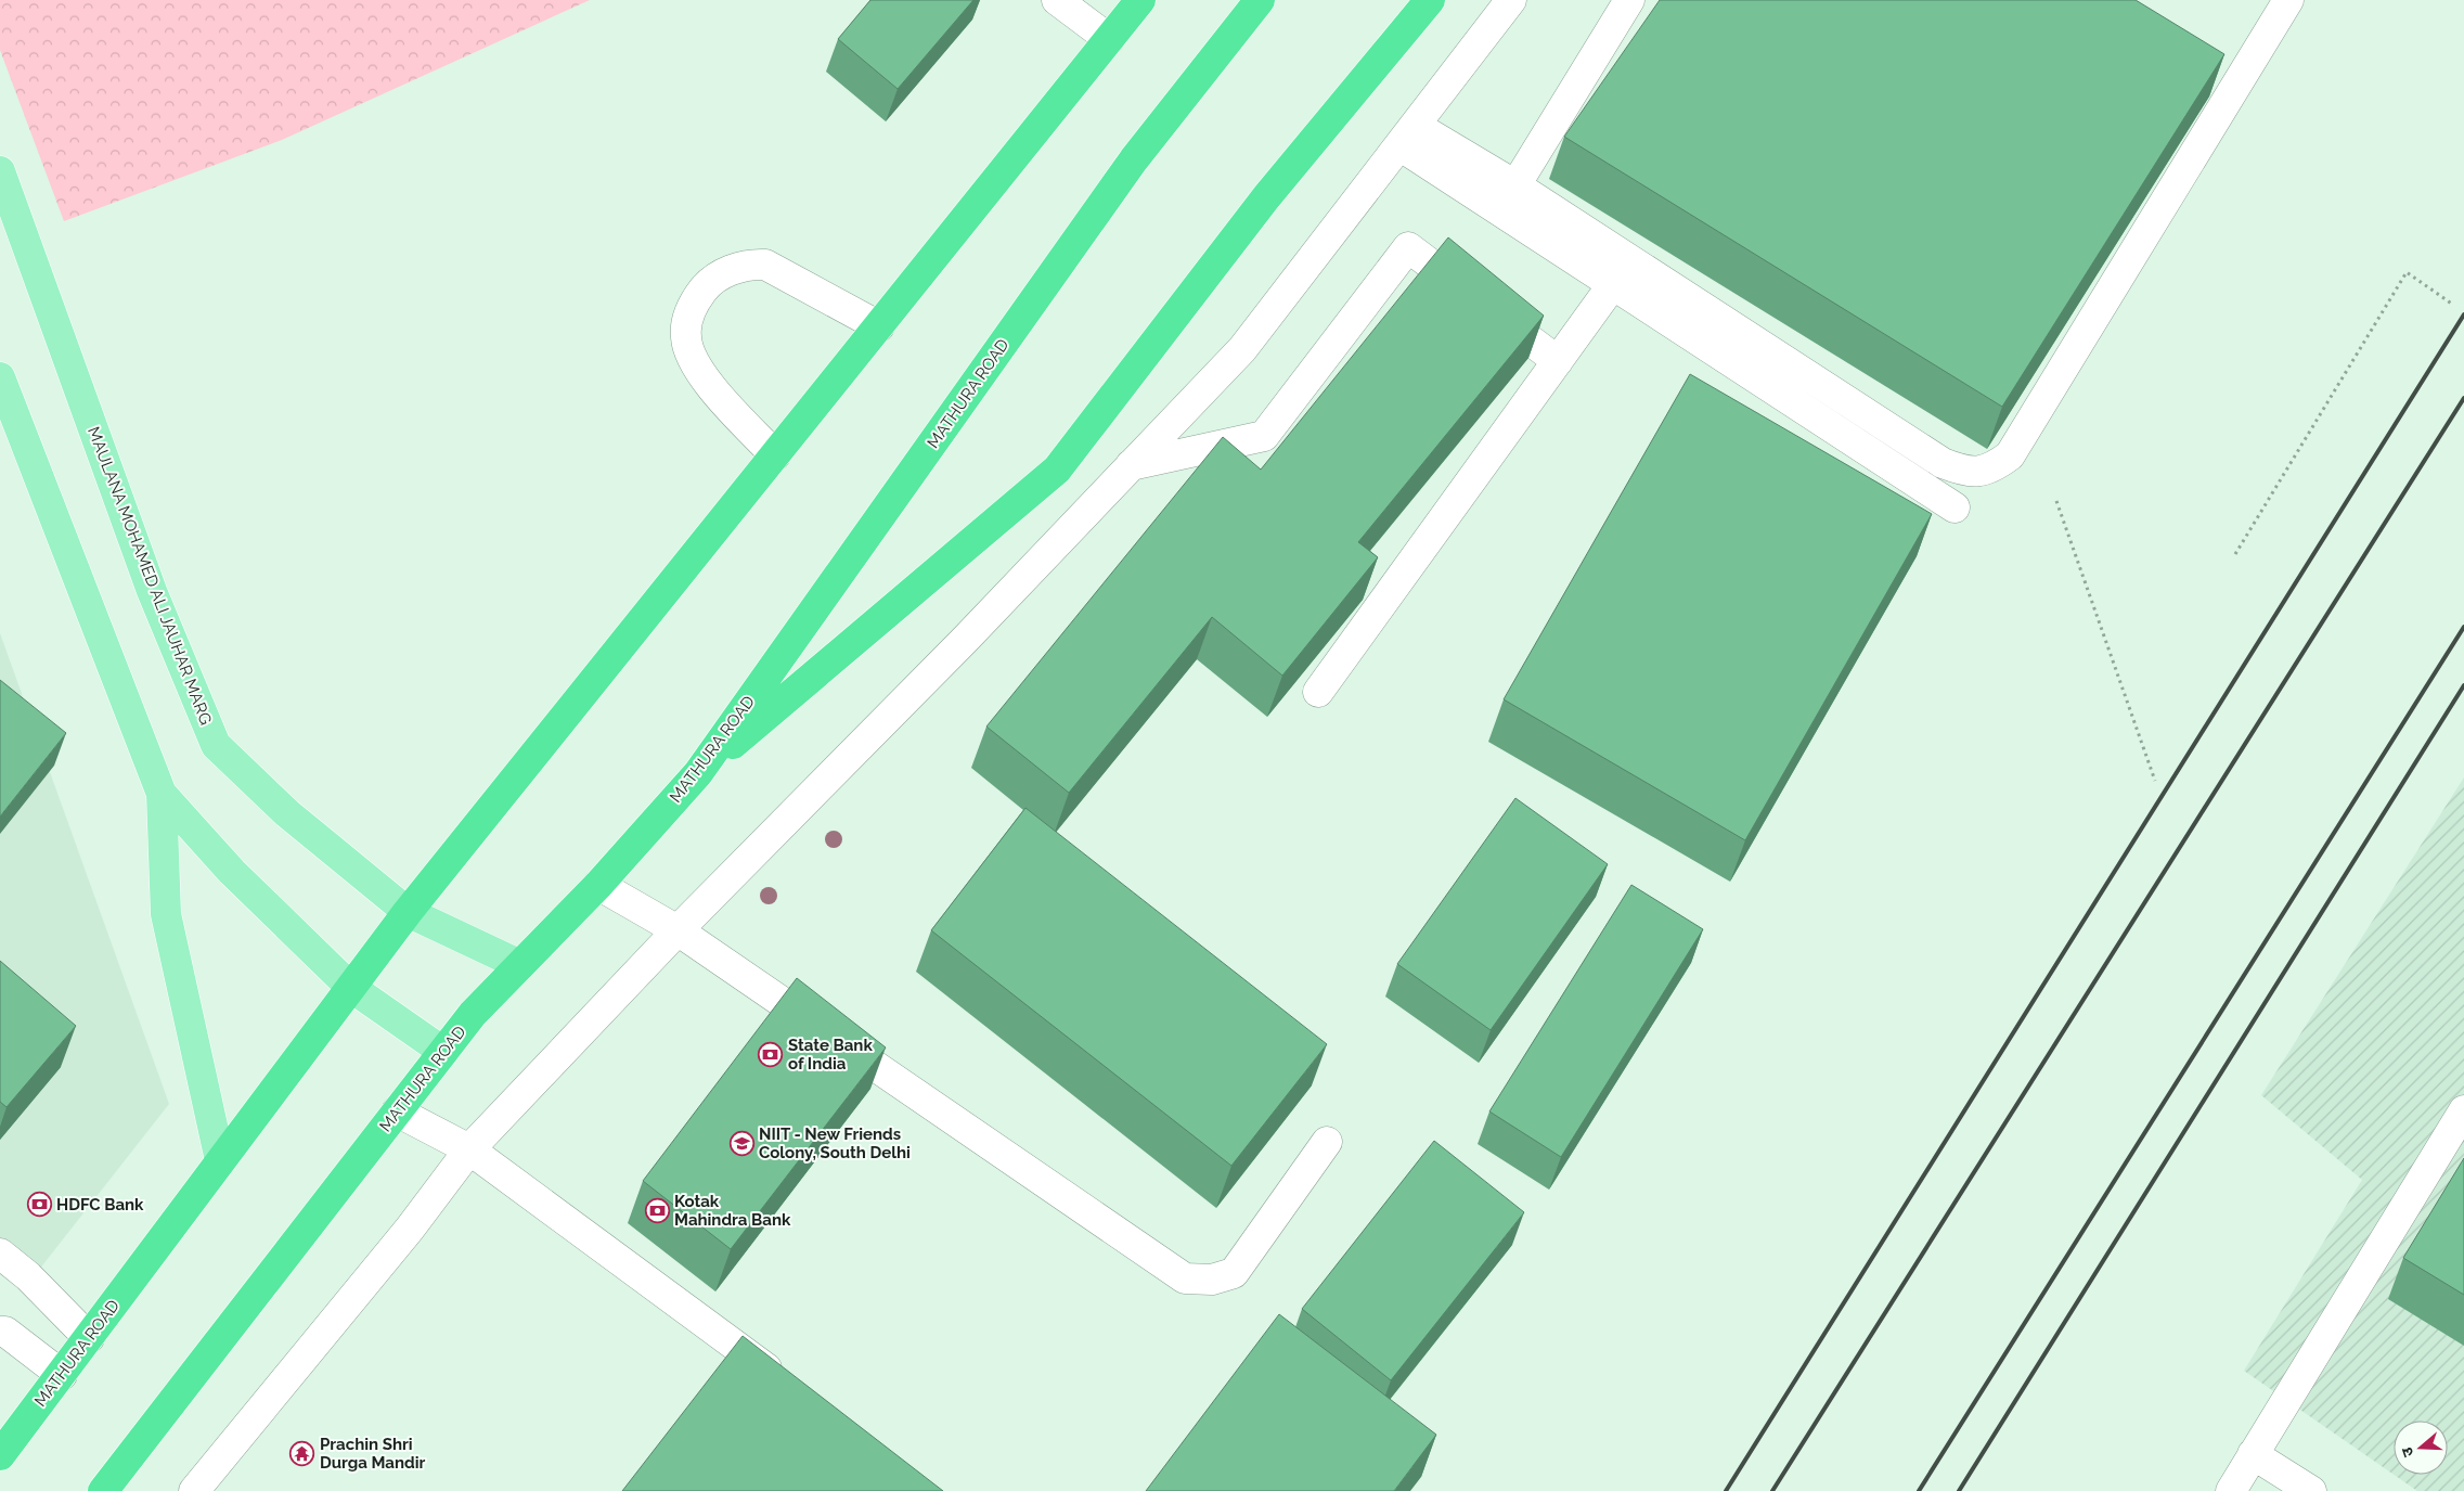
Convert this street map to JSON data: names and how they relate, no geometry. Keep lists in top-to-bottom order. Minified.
{"streets":{"highway":["MATHURA ROAD"],"main road":["MAULANA MOHAMED ALI JAUHAR MARG"]},"crossings":[["MATHURA ROAD","MAULANA MOHAMED ALI JAUHAR MARG"]],"places":{"bank":["State Bank of India","HDFC Bank","Kotak Mahindra Bank"],"school or university":["NIIT - New Friends Colony, South Delhi"],"temple":["Prachin Shri Durga Mandir"]},"north":"left"}
